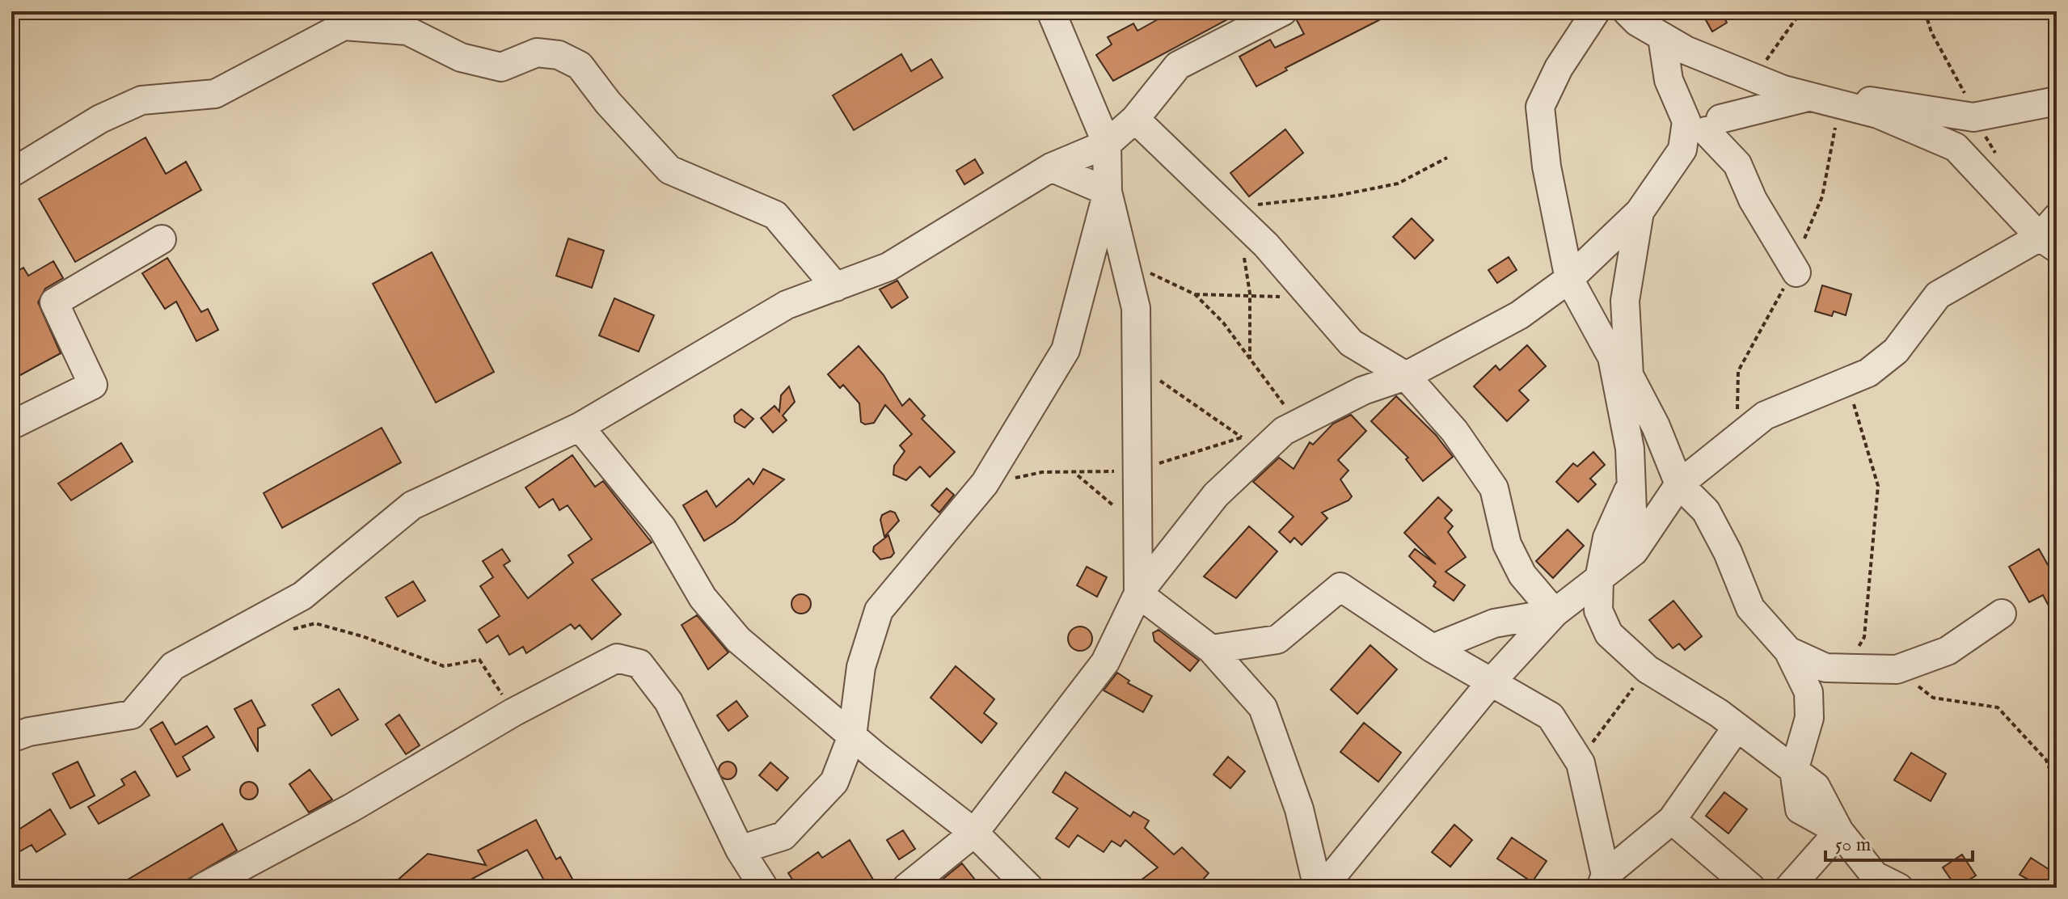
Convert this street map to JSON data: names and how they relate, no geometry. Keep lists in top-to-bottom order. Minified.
{"scale_bar":"50 m"}
